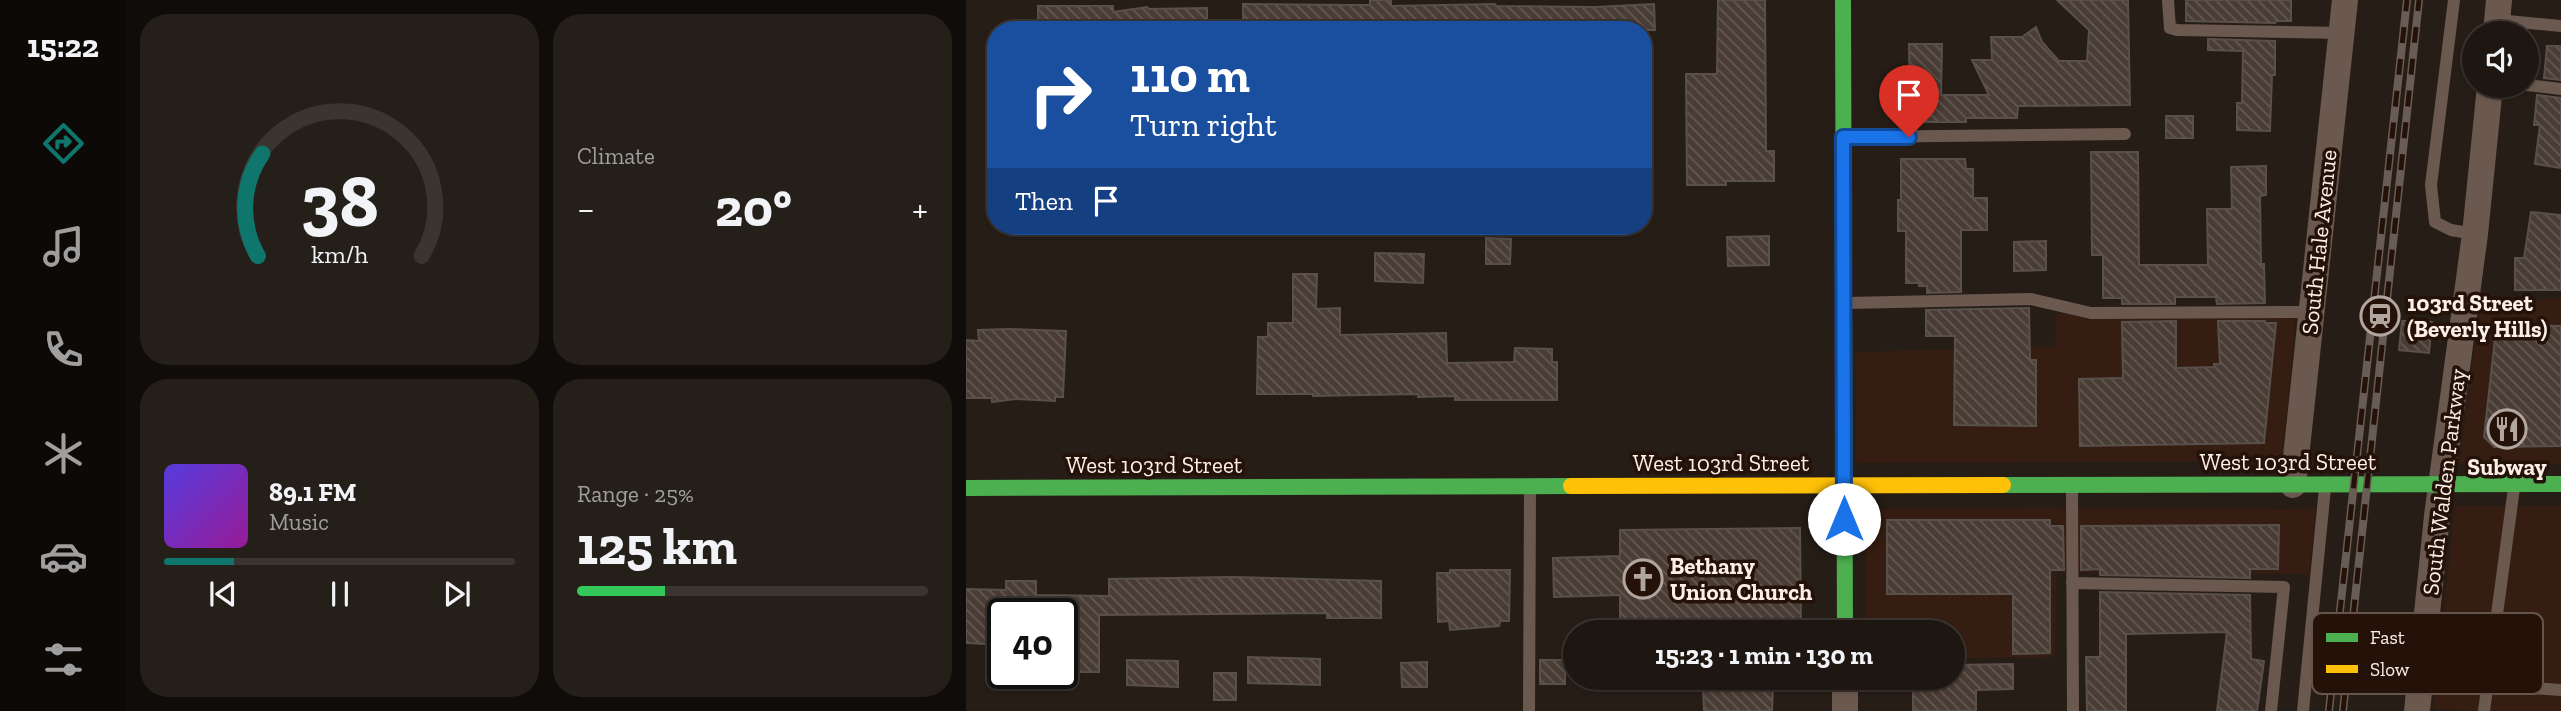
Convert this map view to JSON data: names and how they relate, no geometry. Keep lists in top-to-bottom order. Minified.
{"streets":{"main road":["West 103rd Street"],"street":["South Hale Avenue","South Walden Parkway"]},"crossings":[["South Hale Avenue","West 103rd Street"],["West 103rd Street","South Walden Parkway"]],"places":{"station":["103rd Street (Beverly Hills)"],"restaurant":["Subway"],"church":["Bethany Union Church"]},"legend":["Fast","Slow"],"page":{"tabs":"15:22","tile":["Climate",["Range · 25%","125 km"]],"turn":["110 m","Turn right"],"then":"Then","heat":["−","20°","+"],"song":["89.1 FM","Music"],"limit":"40","trip":"15:23 · 1 min · 130 m","gauge":["38","km/h"]}}
